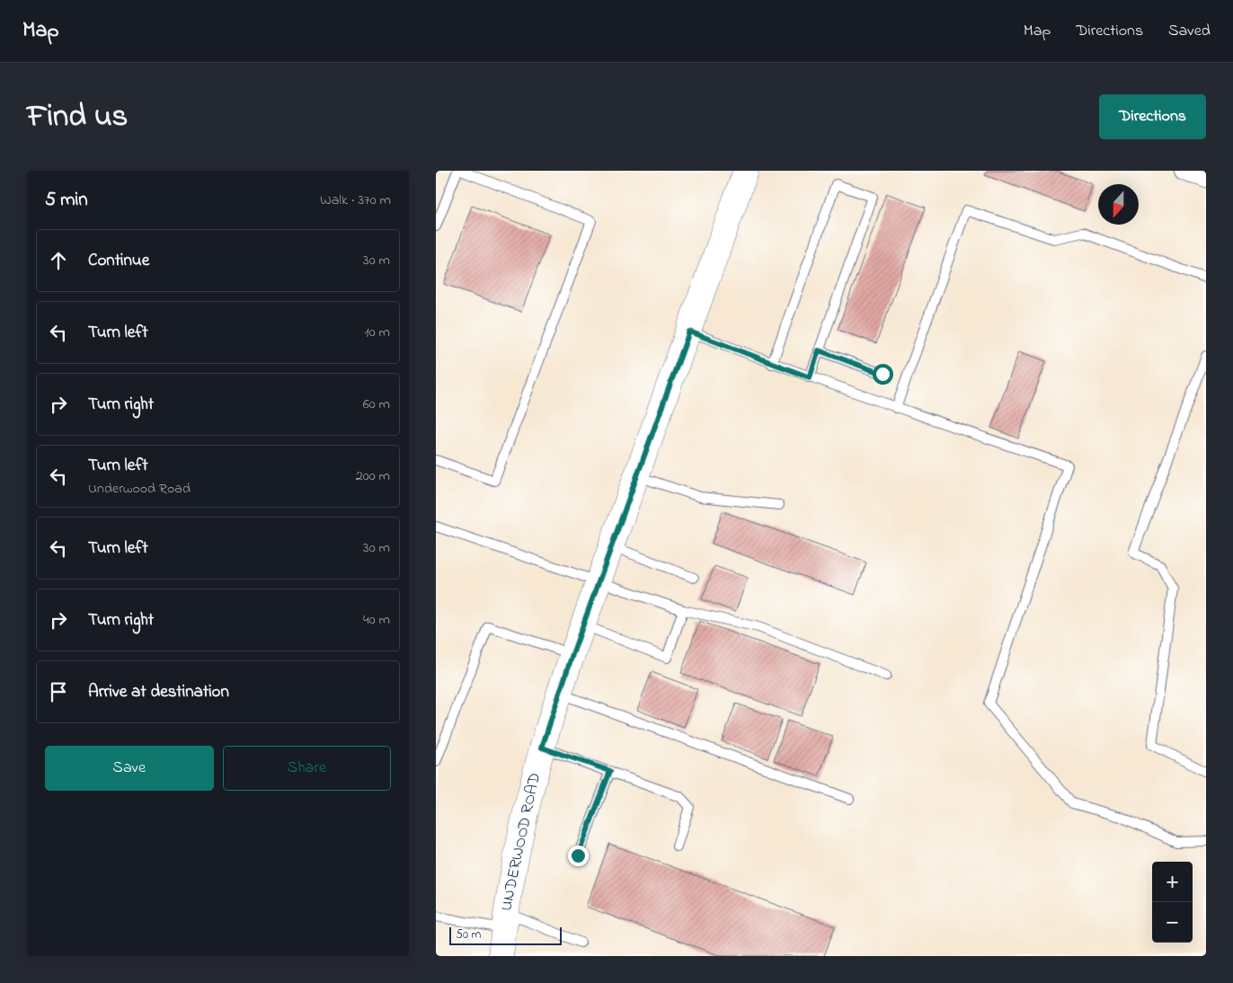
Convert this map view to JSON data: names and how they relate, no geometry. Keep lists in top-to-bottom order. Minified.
{"streets":{"main road":["UNDERWOOD ROAD"]},"scale_bar":"50 m","north":"bottom","page":{"header":"Map","nav":["Map","Directions","Saved"],"title":"Find us","buttons":["Directions",["Save","Share"]],"heading":["5 min","Walk · 370 m"],"list":[["Continue","30 m"],["Turn left","10 m"],["Turn right","60 m"],["Turn left","Underwood Road","200 m"],["Turn left","30 m"],["Turn right","40 m"],"Arrive at destination"],"map_buttons":["+","−"],"scale":"50 m"}}
